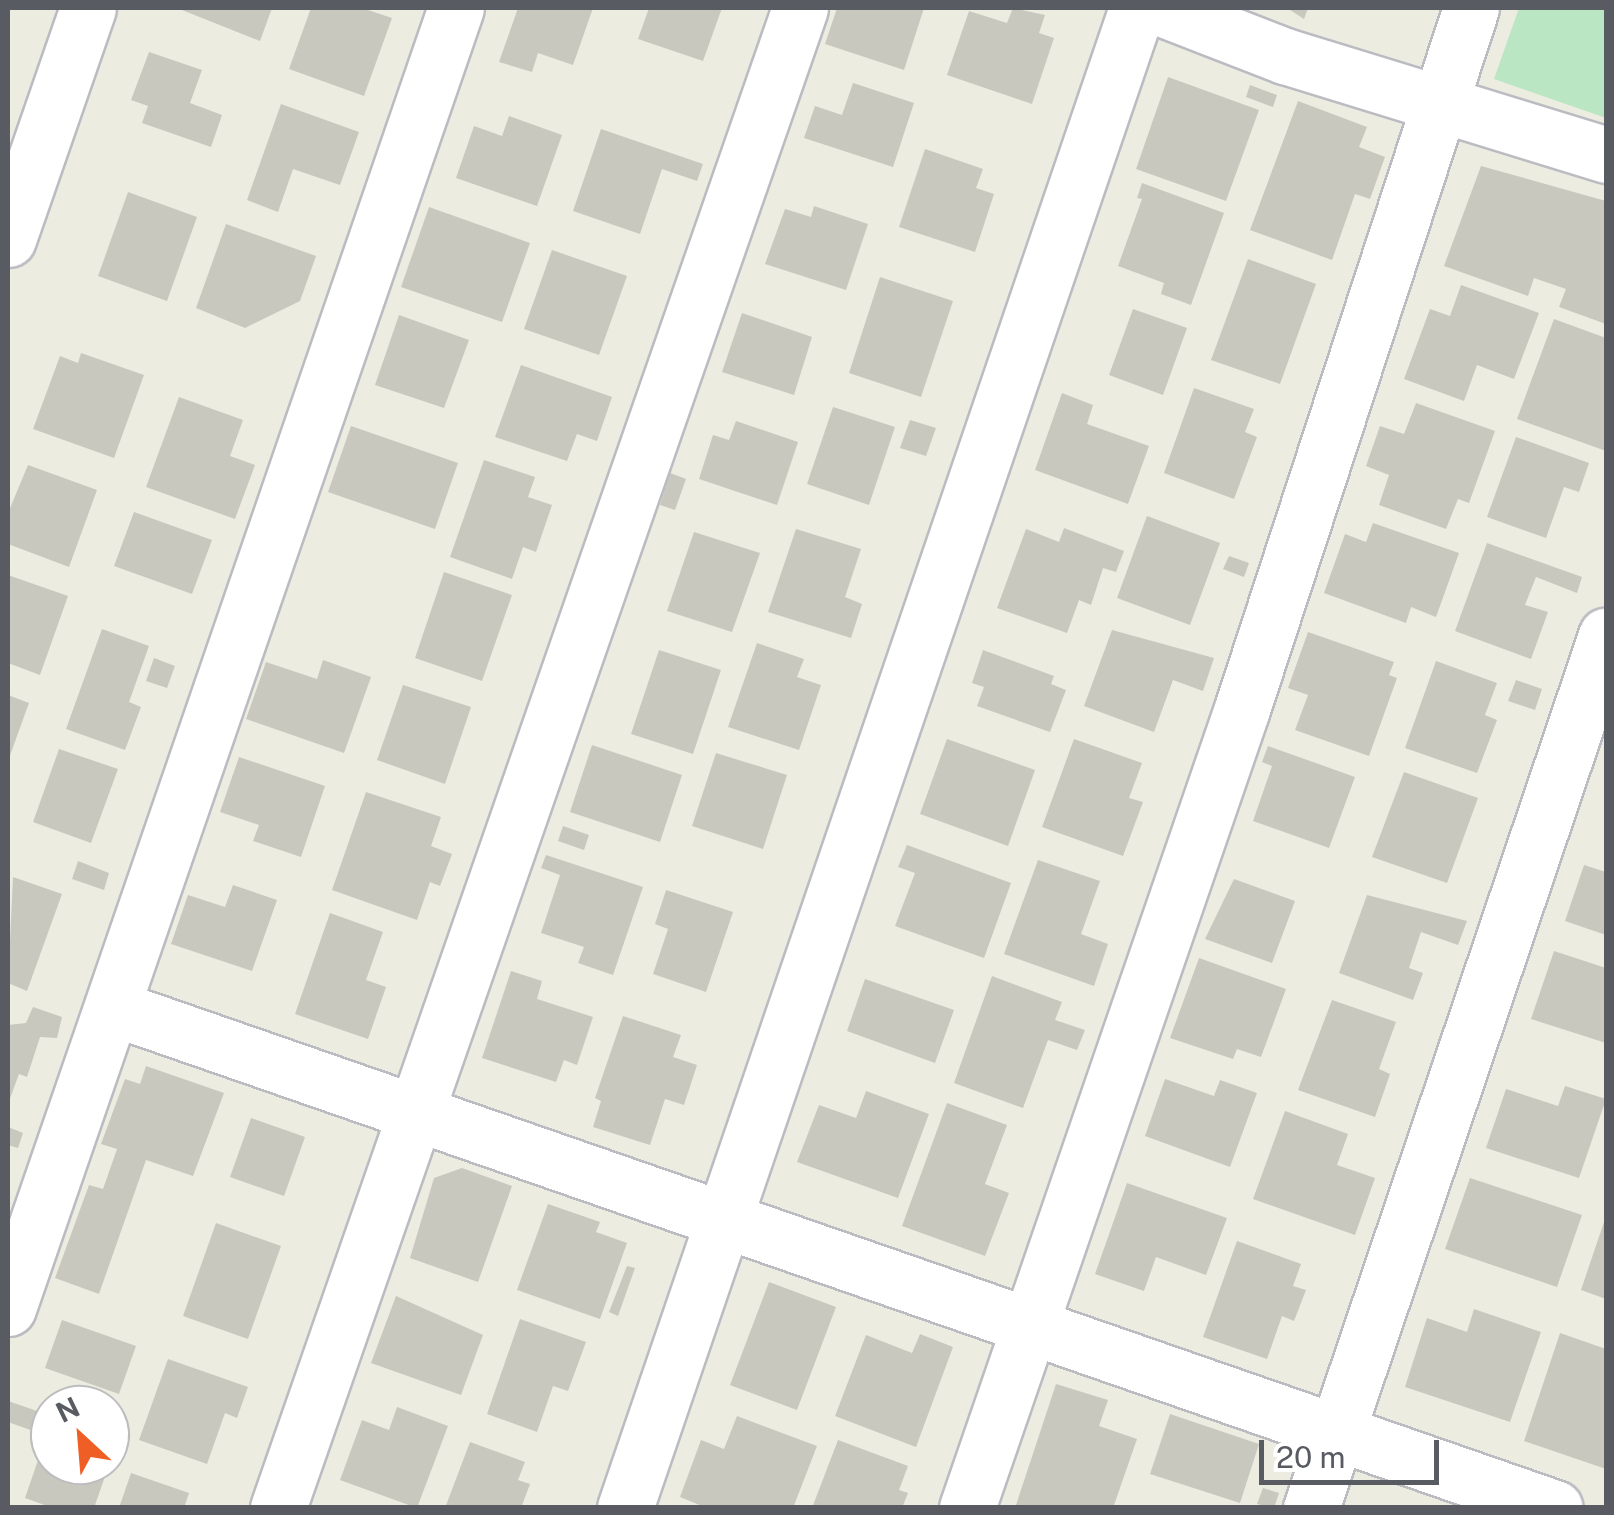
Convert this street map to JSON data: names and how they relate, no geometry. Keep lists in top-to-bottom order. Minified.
{"scale_bar":"20 m","north":"top left"}
